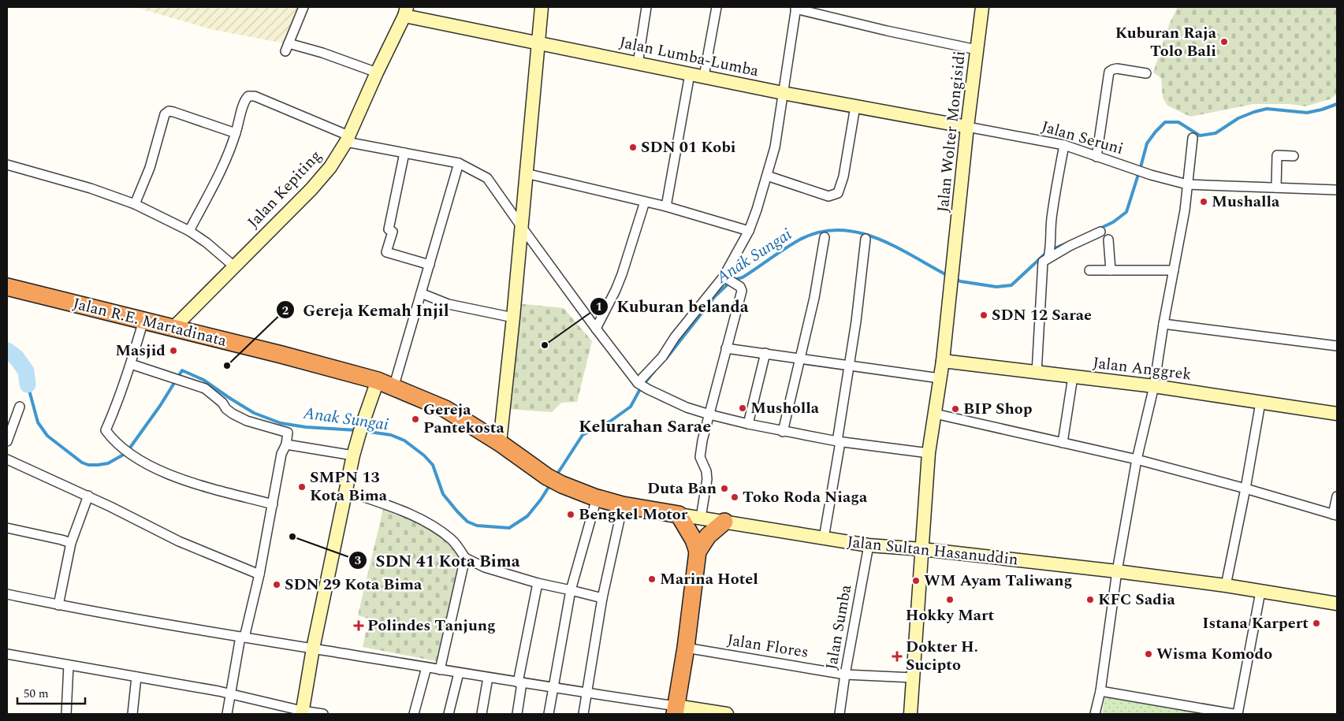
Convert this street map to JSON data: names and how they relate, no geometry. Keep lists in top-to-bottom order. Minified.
{"streets":{"highway":["Jalan R.E. Martadinata","Jalan Sultan Hasanuddin"],"street":["Jalan Lumba-Lumba","Jalan Wolter Mongisidi","Jalan Seruni","Jalan Kepiting","Jalan Anggrek","Jalan Sumba","Jalan Flores"]},"crossings":[["Jalan Lumba-Lumba","Jalan Wolter Mongisidi"],["Jalan Lumba-Lumba","Jalan Seruni"],["Jalan Lumba-Lumba","Jalan Kepiting"],["Jalan Wolter Mongisidi","Jalan Seruni"],["Jalan Wolter Mongisidi","Jalan Anggrek"],["Jalan Kepiting","Jalan R.E. Martadinata"],["Jalan R.E. Martadinata","Jalan Sultan Hasanuddin"],["Jalan Sultan Hasanuddin","Jalan Sumba"],["Jalan Sumba","Jalan Flores"]],"districts":["Kelurahan Sarae"],"water":["Anak Sungai"],"places":{"other":["Kuburan Raja Tolo Bali","SDN 01 Kobi","Mushalla","SDN 12 Sarae","Kuburan belanda","Masjid","Gereja Kemah Injil","Musholla","BIP Shop","Gereja Pantekosta","SMPN 13 Kota Bima","Duta Ban","Toko Roda Niaga","Bengkel Motor","SDN 41 Kota Bima","Marina Hotel","WM Ayam Taliwang","SDN 29 Kota Bima","Hokky Mart","KFC Sadia","Istana Karpert","Wisma Komodo"],"health":["Polindes Tanjung","Dokter H. Sucipto"]},"scale_bar":"50 m"}
